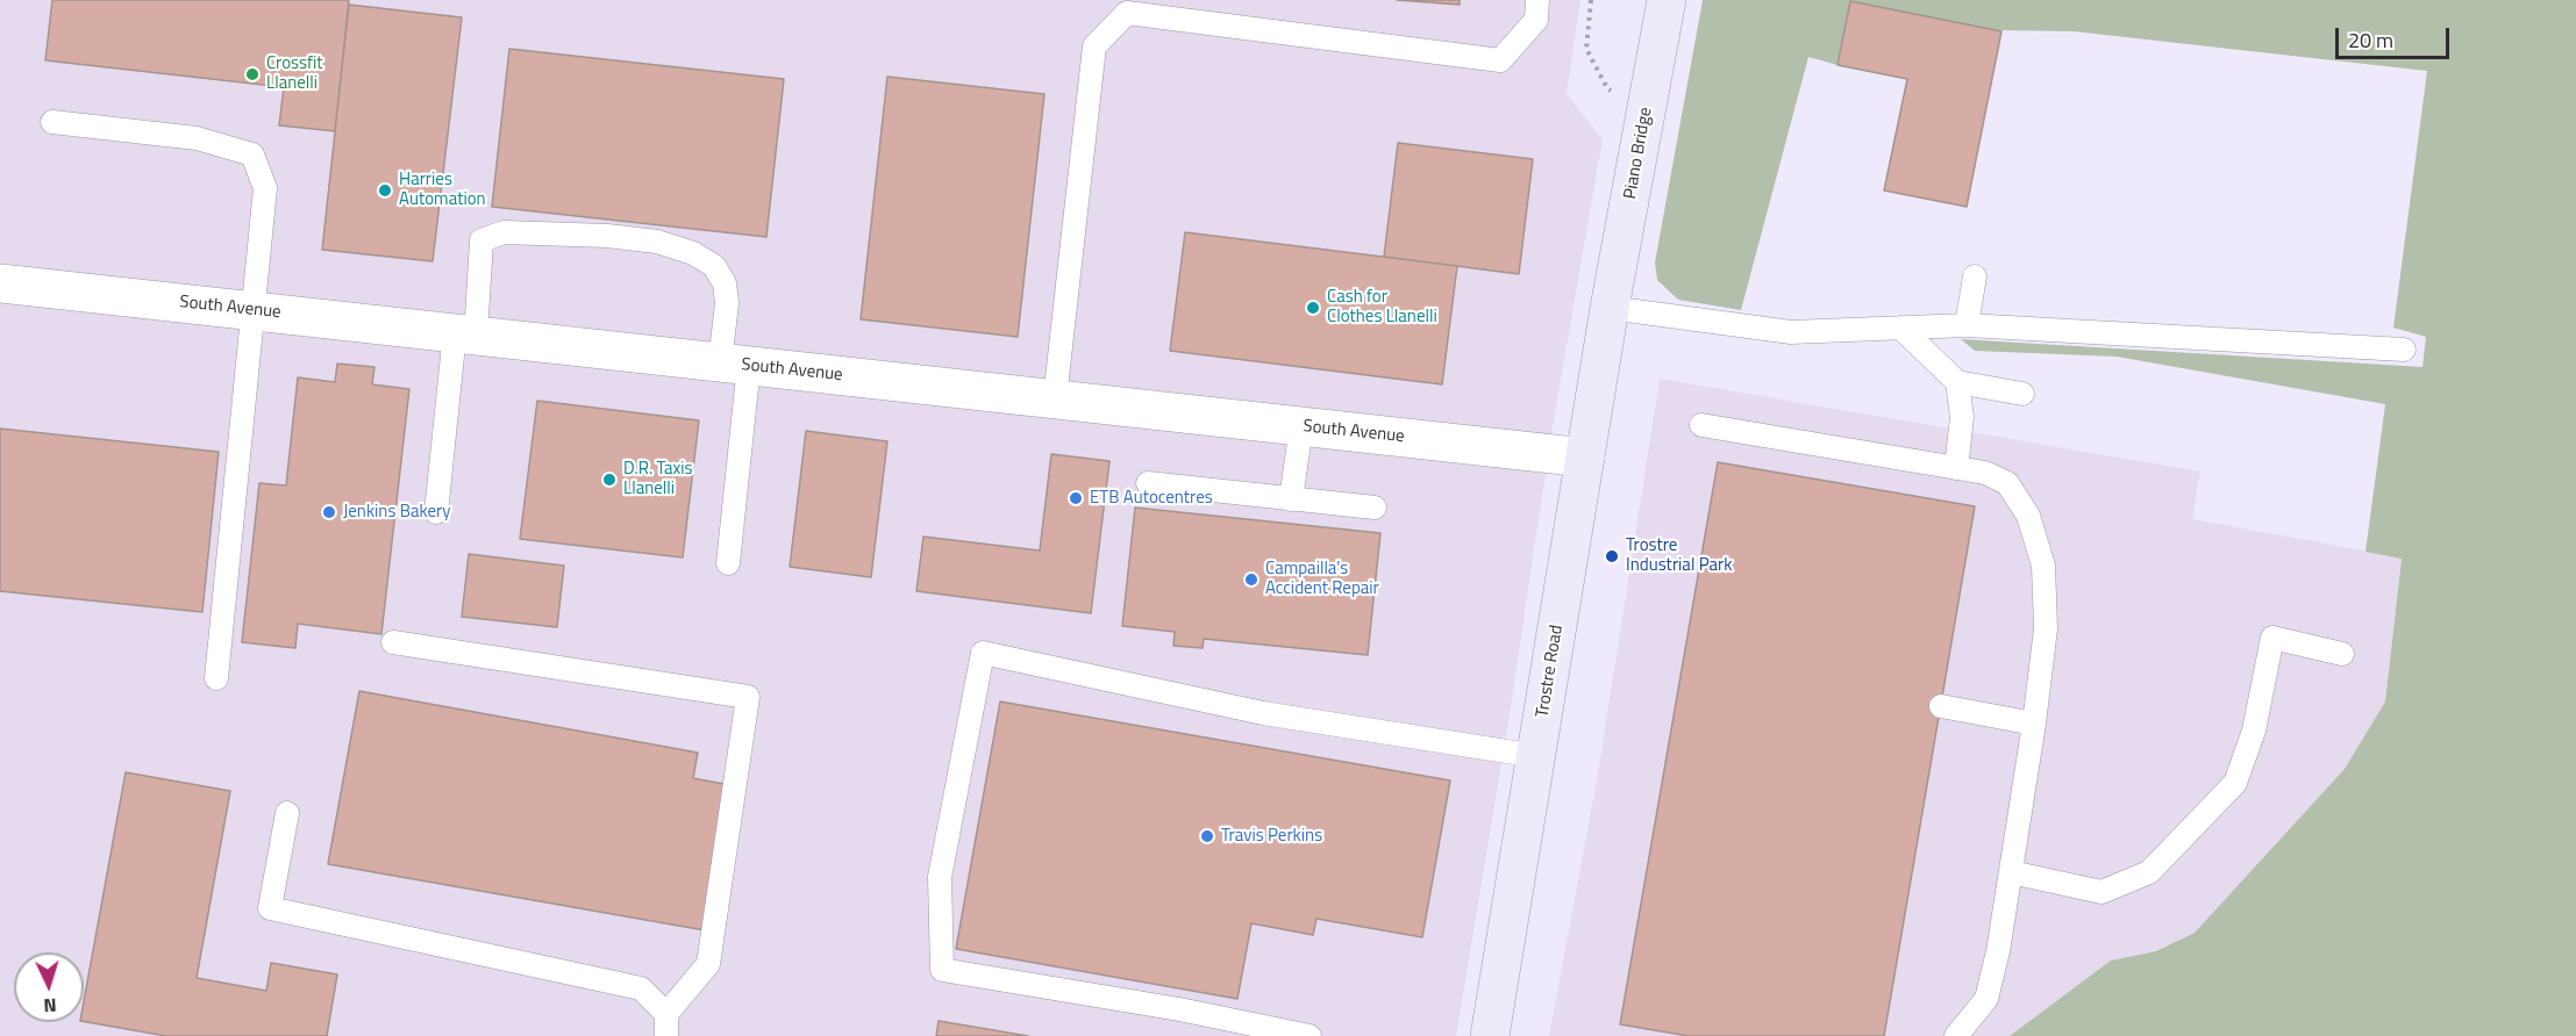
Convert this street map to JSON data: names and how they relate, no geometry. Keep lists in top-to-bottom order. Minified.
{"streets":{"main road":["Piano Bridge","Trostre Road"],"street":["South Avenue"]},"crossings":[["Piano Bridge","Trostre Road"],["South Avenue","Trostre Road"]],"places":["Crossfit Llanelli","Harries Automation","Cash for Clothes Llanelli","D.R. Taxis Llanelli","ETB Autocentres","Jenkins Bakery","Trostre Industrial Park","Campailla's Accident Repair","Travis Perkins"],"scale_bar":"20 m","north":"bottom"}
